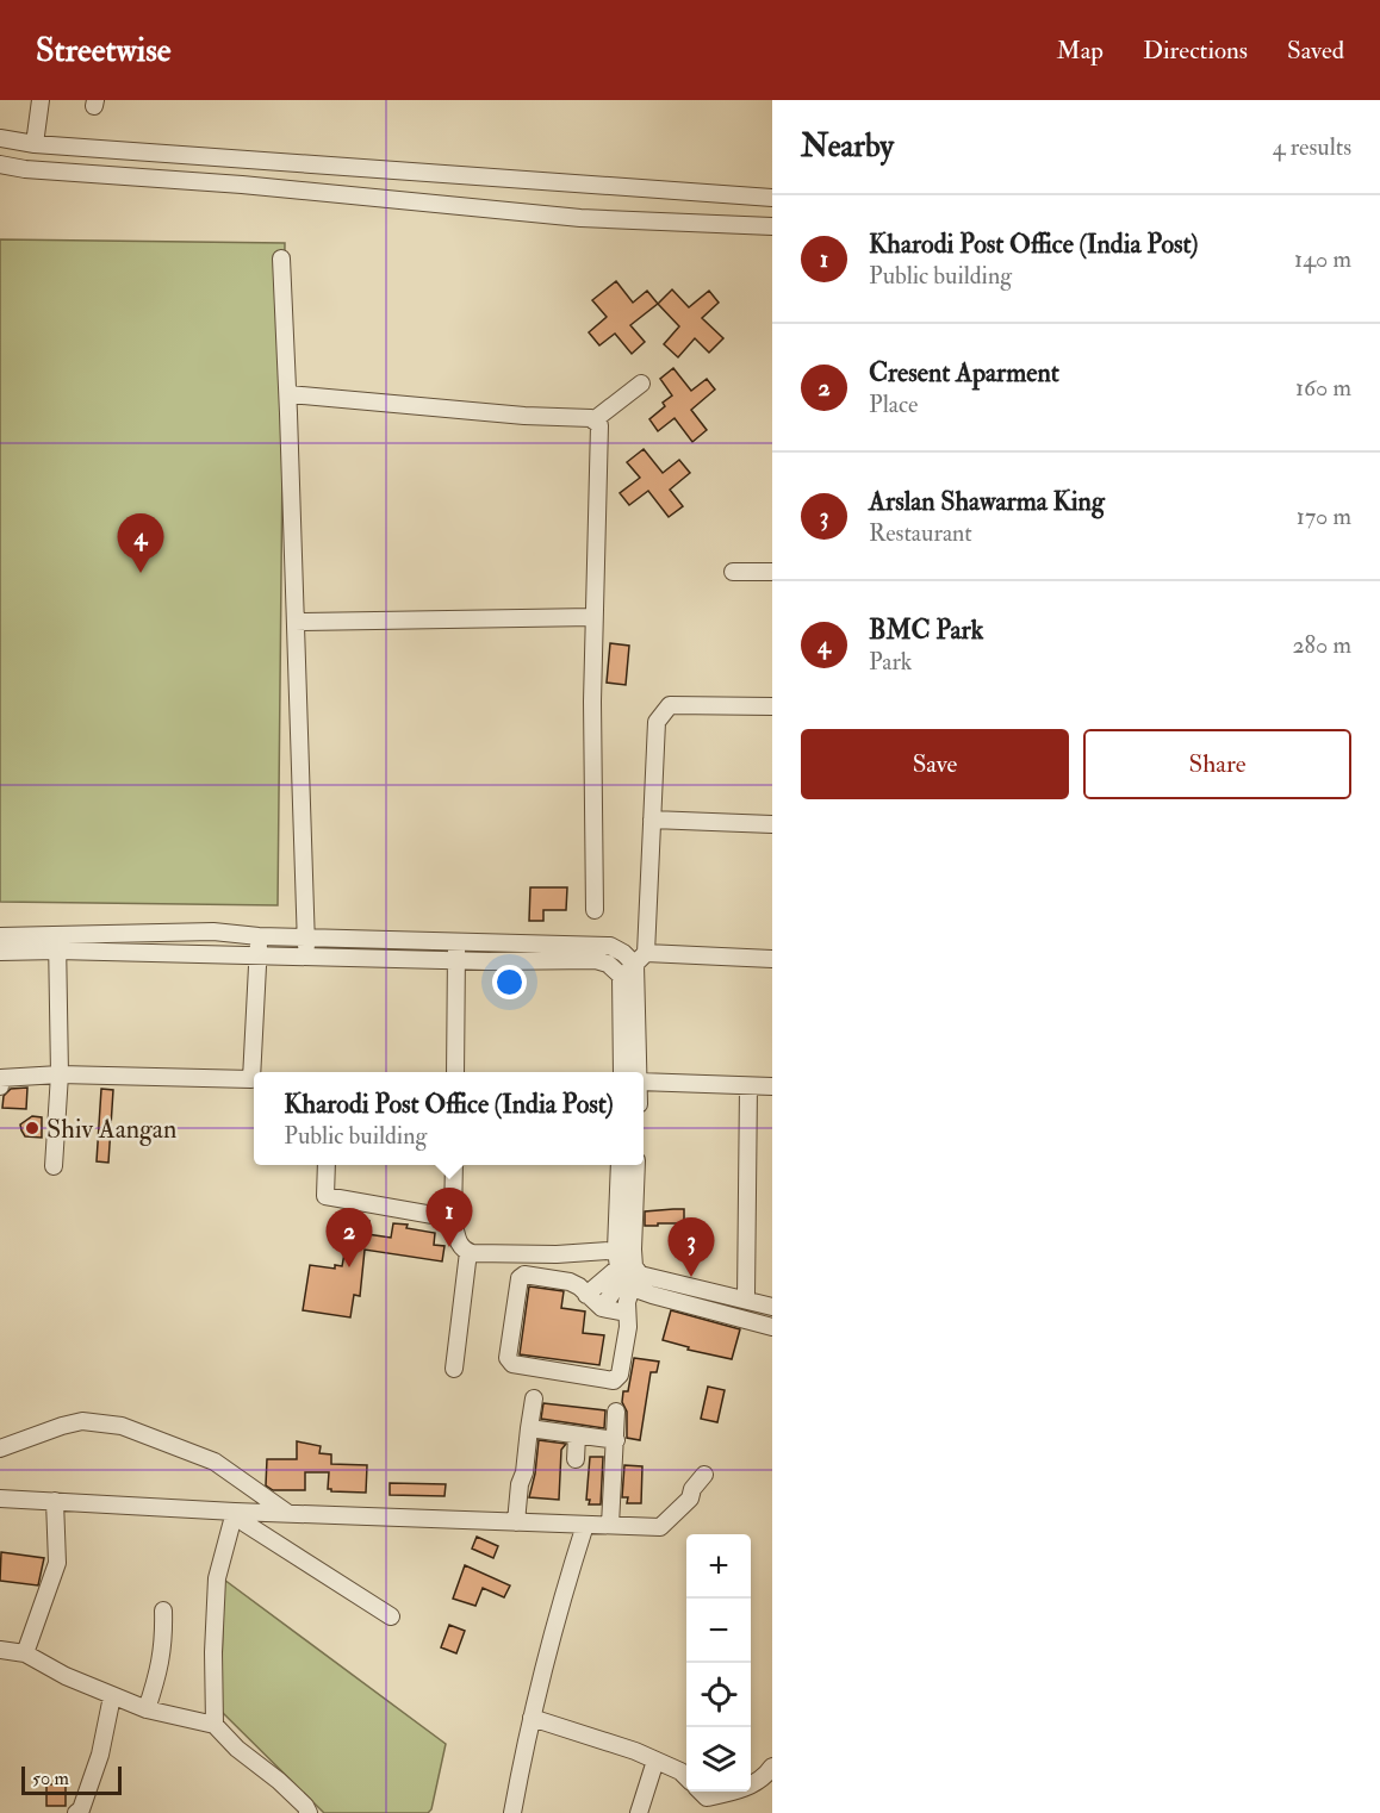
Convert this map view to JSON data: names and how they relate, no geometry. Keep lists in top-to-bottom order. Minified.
{"places":["Shiv Aangan"],"scale_bar":"50 m","page":{"header":"Streetwise","nav":["Map","Directions","Saved"],"heading":["Nearby","4 results"],"list":[{"mark":"1","name":"Kharodi Post Office (India Post)","note":"Public building","value":"140 m"},{"mark":"2","name":"Cresent Aparment","note":"Place","value":"160 m"},{"mark":"3","name":"Arslan Shawarma King","note":"Restaurant","value":"170 m"},{"mark":"4","name":"BMC Park","note":"Park","value":"280 m"}],"pins":["4","1","2","3"],"buttons":["Save","Share"],"popup":["Kharodi Post Office (India Post)","Public building"],"map_buttons":["+","−"],"scale":"50 m"}}
